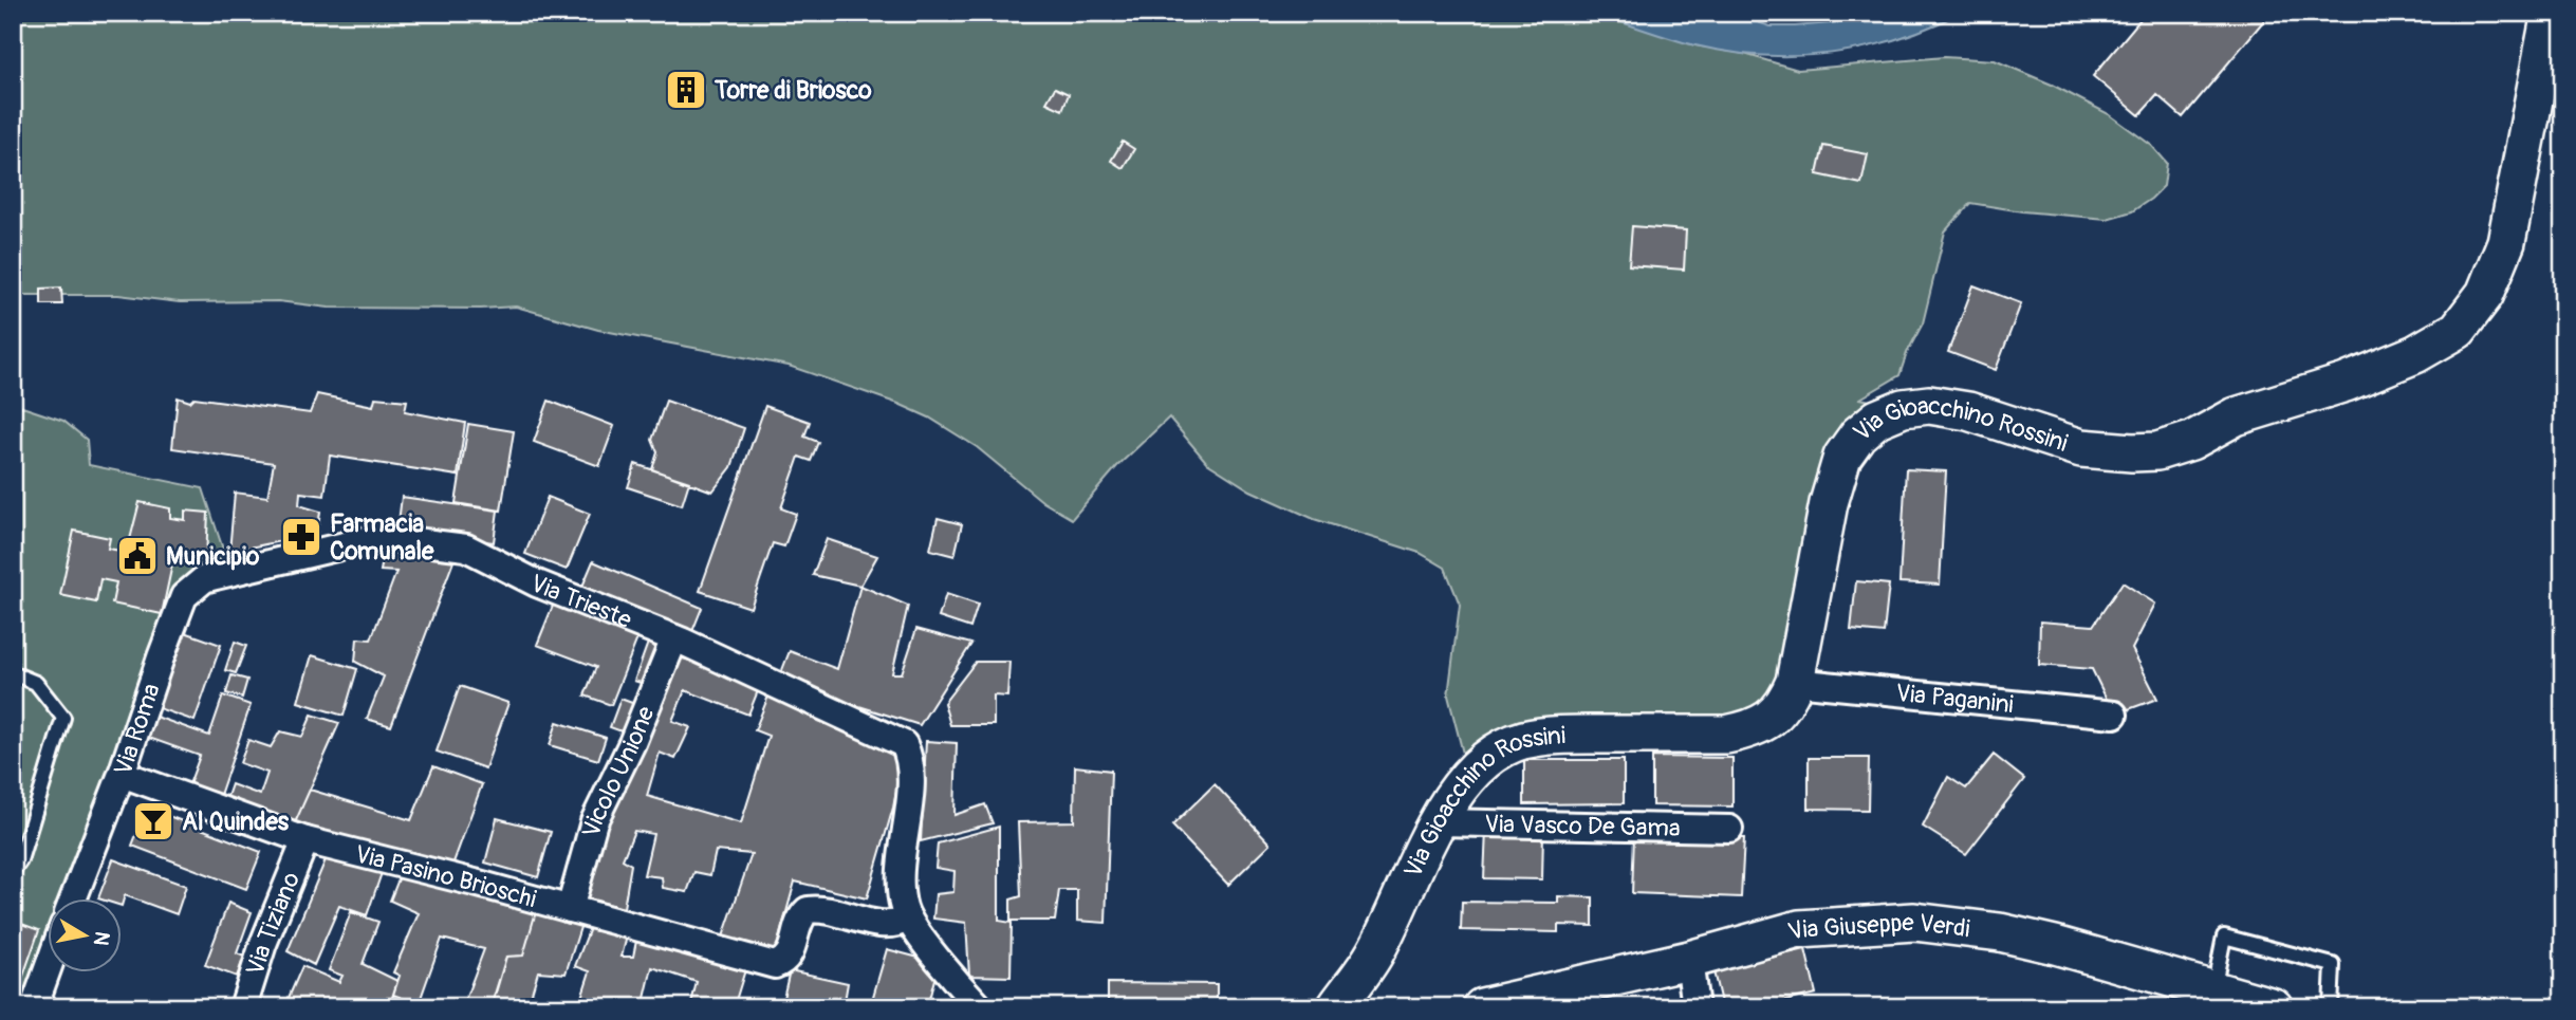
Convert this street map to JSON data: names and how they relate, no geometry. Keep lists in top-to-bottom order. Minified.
{"streets":{"street":["Via Gioacchino Rossini","Via Trieste","Via Paganini","Via Roma","Vicolo Unione","Via Vasco De Gama","Via Pasino Brioschi","Via Tiziano","Via Giuseppe Verdi"]},"crossings":[["Via Gioacchino Rossini","Via Paganini"],["Via Gioacchino Rossini","Via Vasco De Gama"],["Via Trieste","Via Roma"],["Via Trieste","Vicolo Unione"],["Via Trieste","Via Pasino Brioschi"],["Via Roma","Via Pasino Brioschi"],["Vicolo Unione","Via Pasino Brioschi"],["Via Pasino Brioschi","Via Tiziano"]],"places":{"building":["Torre di Briosco"],"pharmacy":["Farmacia Comunale"],"public building":["Municipio"],"bar":["Al Quindes"]},"north":"right"}
